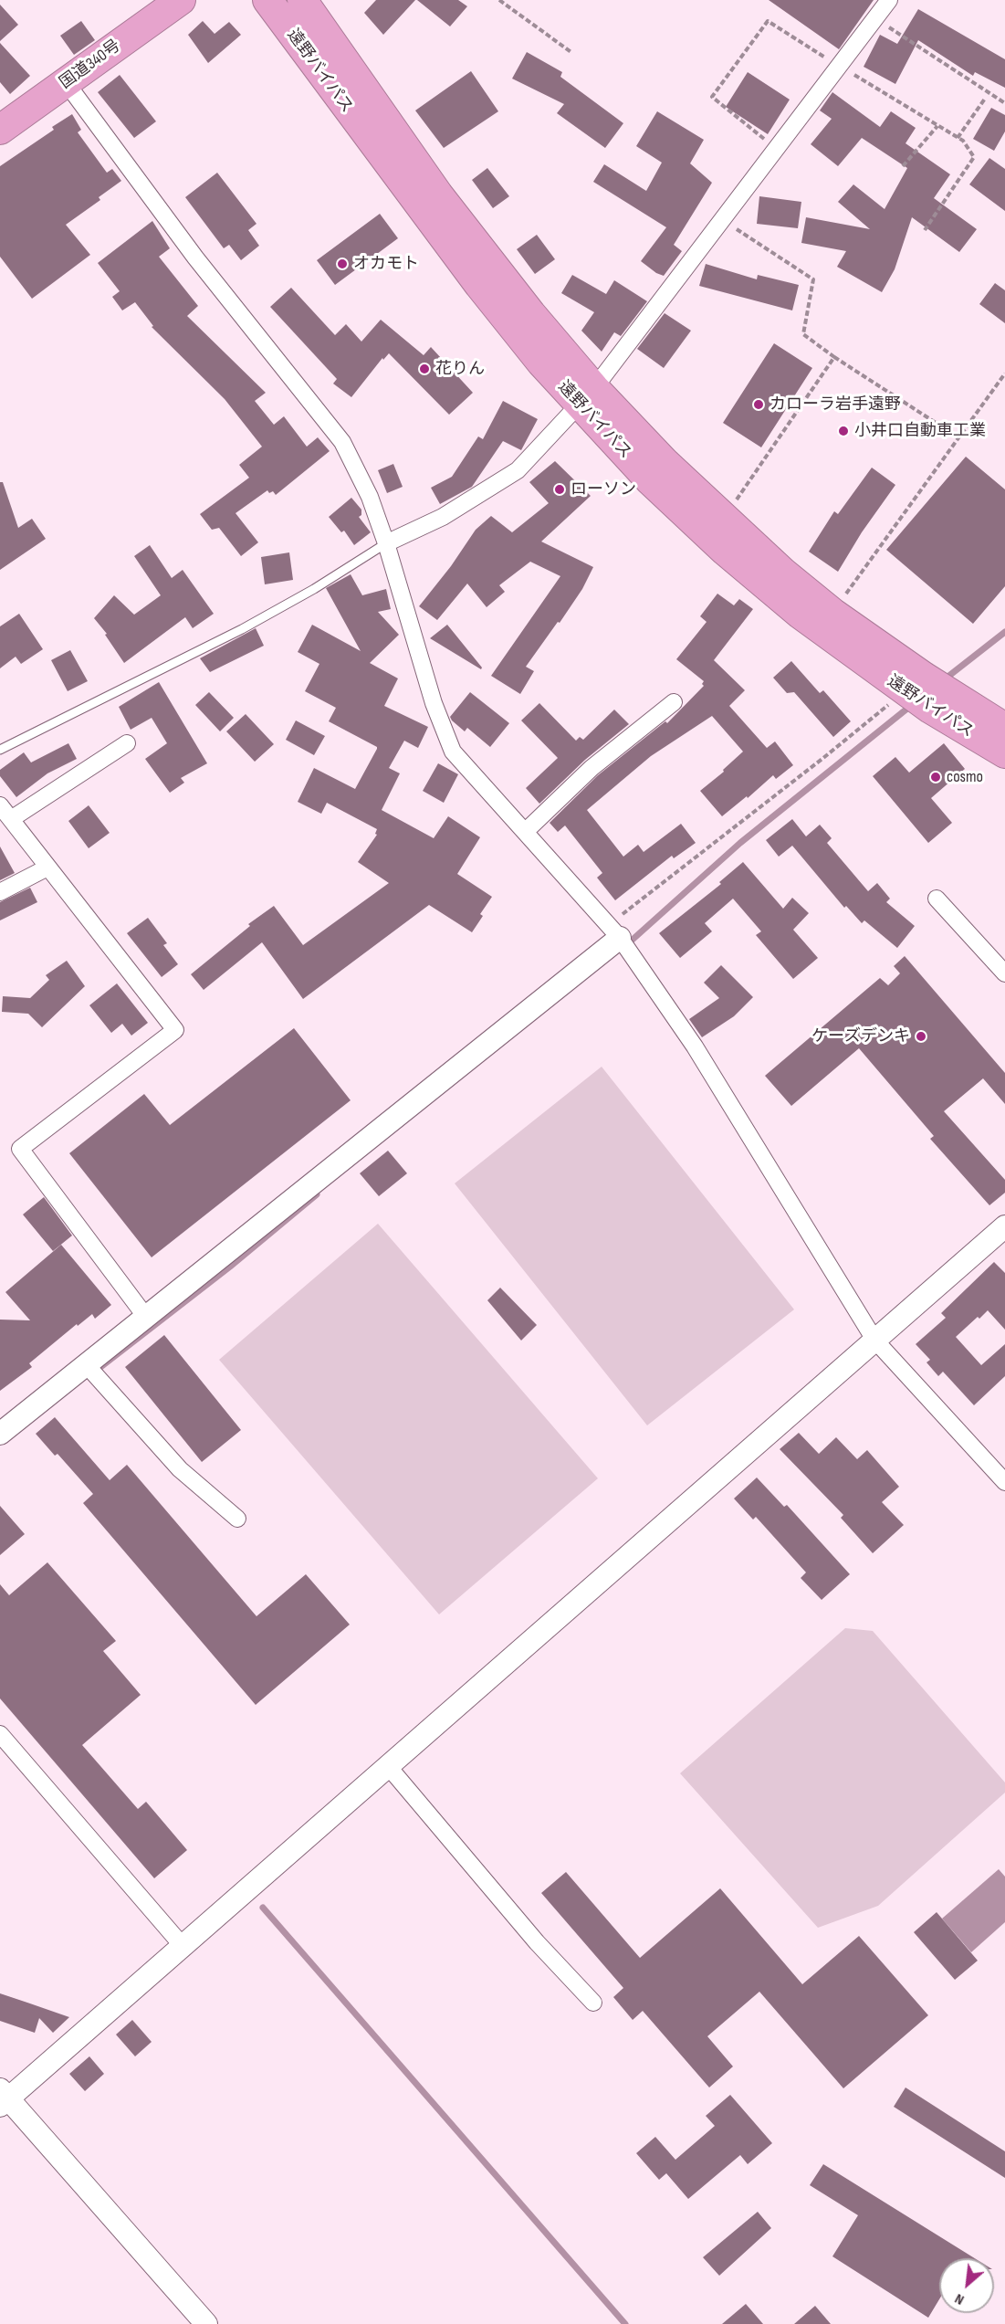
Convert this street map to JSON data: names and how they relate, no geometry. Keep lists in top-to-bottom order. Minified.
{"streets":{"highway":["国道340号","遠野バイパス"]},"places":["オカモト","花りん","カローラ岩手遠野","小井口自動車工業","ローソン","cosmo","ケーズデンキ"],"north":"bottom left"}
